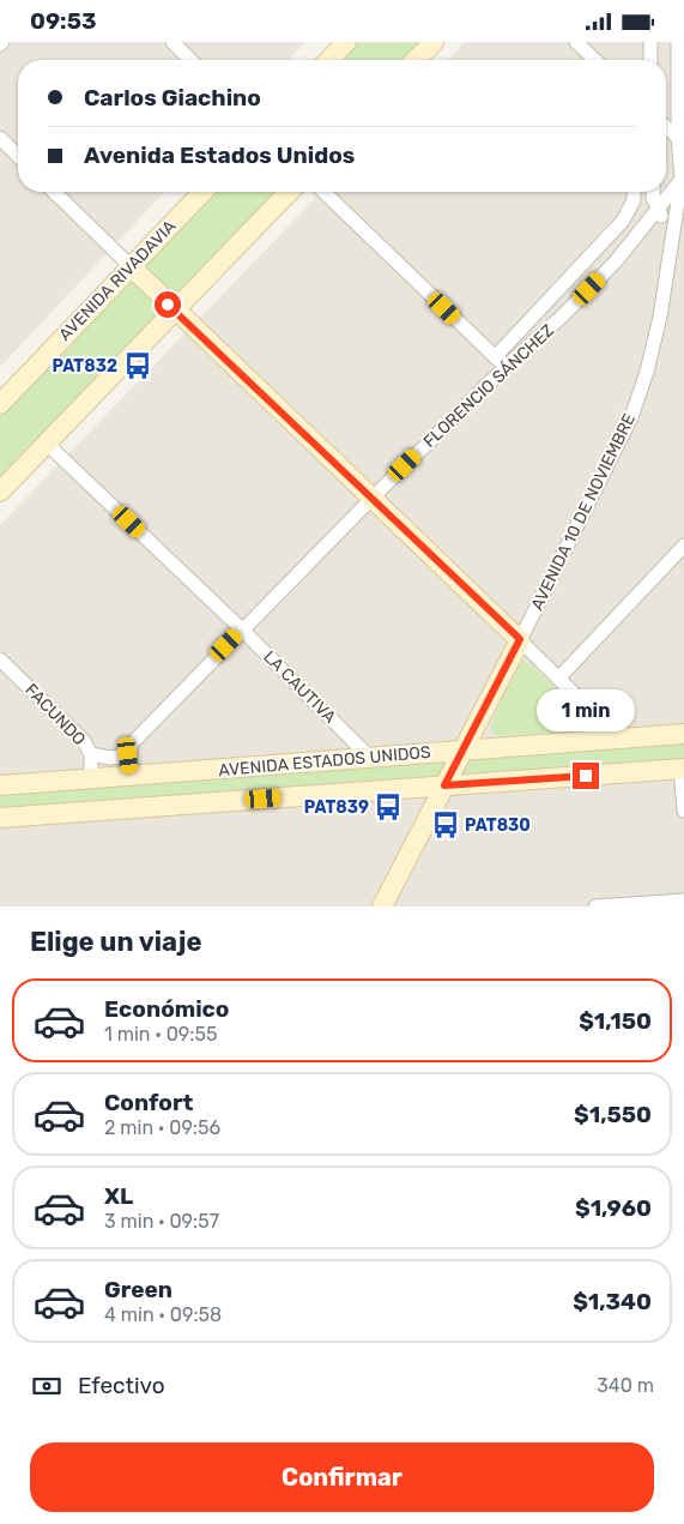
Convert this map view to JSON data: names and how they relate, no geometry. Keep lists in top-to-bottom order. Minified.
{"streets":{"main road":["AVENIDA RIVADAVIA","AVENIDA 10 DE NOVIEMBRE","AVENIDA ESTADOS UNIDOS"],"street":["FLORENCIO SÁNCHEZ","LA CAUTIVA","FACUNDO"]},"crossings":[["FLORENCIO SÁNCHEZ","AVENIDA 10 DE NOVIEMBRE"],["FLORENCIO SÁNCHEZ","LA CAUTIVA"],["AVENIDA 10 DE NOVIEMBRE","AVENIDA ESTADOS UNIDOS"],["LA CAUTIVA","AVENIDA ESTADOS UNIDOS"],["FACUNDO","AVENIDA ESTADOS UNIDOS"]],"places":{"bus stop":["PAT832","PAT839","PAT830"]},"page":{"status":"09:53","banner":["Carlos Giachino","Avenida Estados Unidos"],"bubble":"1 min","heading":"Elige un viaje","list":[{"name":"Económico","note":"1 min · 09:55","value":"$1,150"},{"name":"Confort","note":"2 min · 09:56","value":"$1,550"},{"name":"XL","note":"3 min · 09:57","value":"$1,960"},{"name":"Green","note":"4 min · 09:58","value":"$1,340"}],"pay":["Efectivo","340 m"],"buttons":"Confirmar"}}
